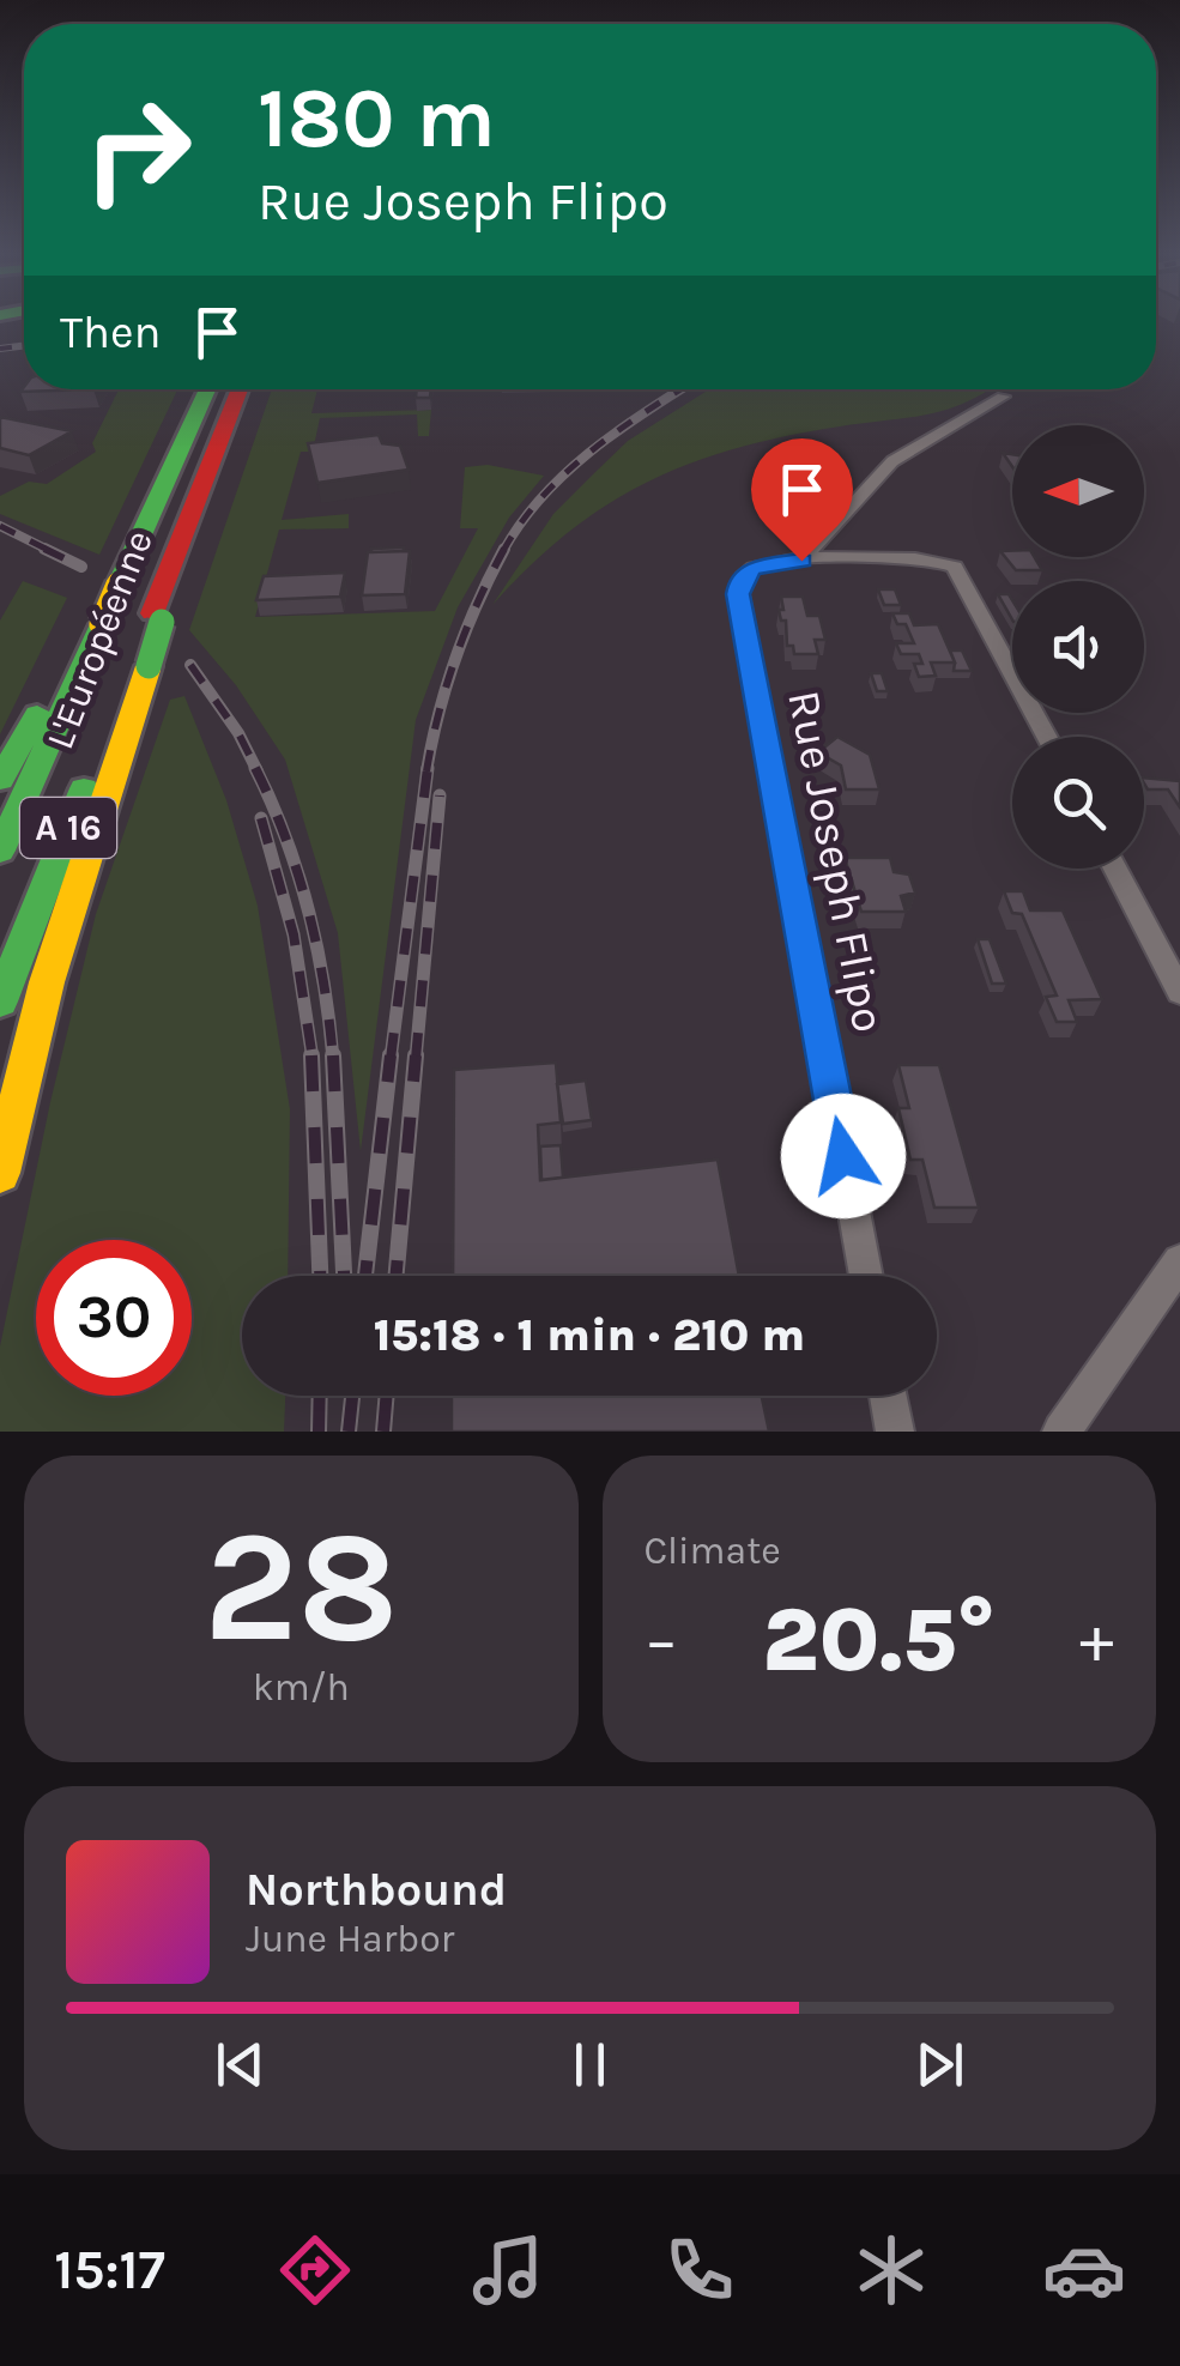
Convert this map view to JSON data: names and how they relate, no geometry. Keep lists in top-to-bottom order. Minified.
{"streets":{"main road":["L'Européenne","A 16"],"street":["Rue Joseph Flipo"]},"north":"left","page":{"turn":["180 m","Rue Joseph Flipo"],"then":"Then","limit":"30","trip":"15:18 · 1 min · 210 m","tile":[["28","km/h"],"Climate"],"heat":["−","20.5°","+"],"song":["Northbound","June Harbor"],"tabs":"15:17"}}
